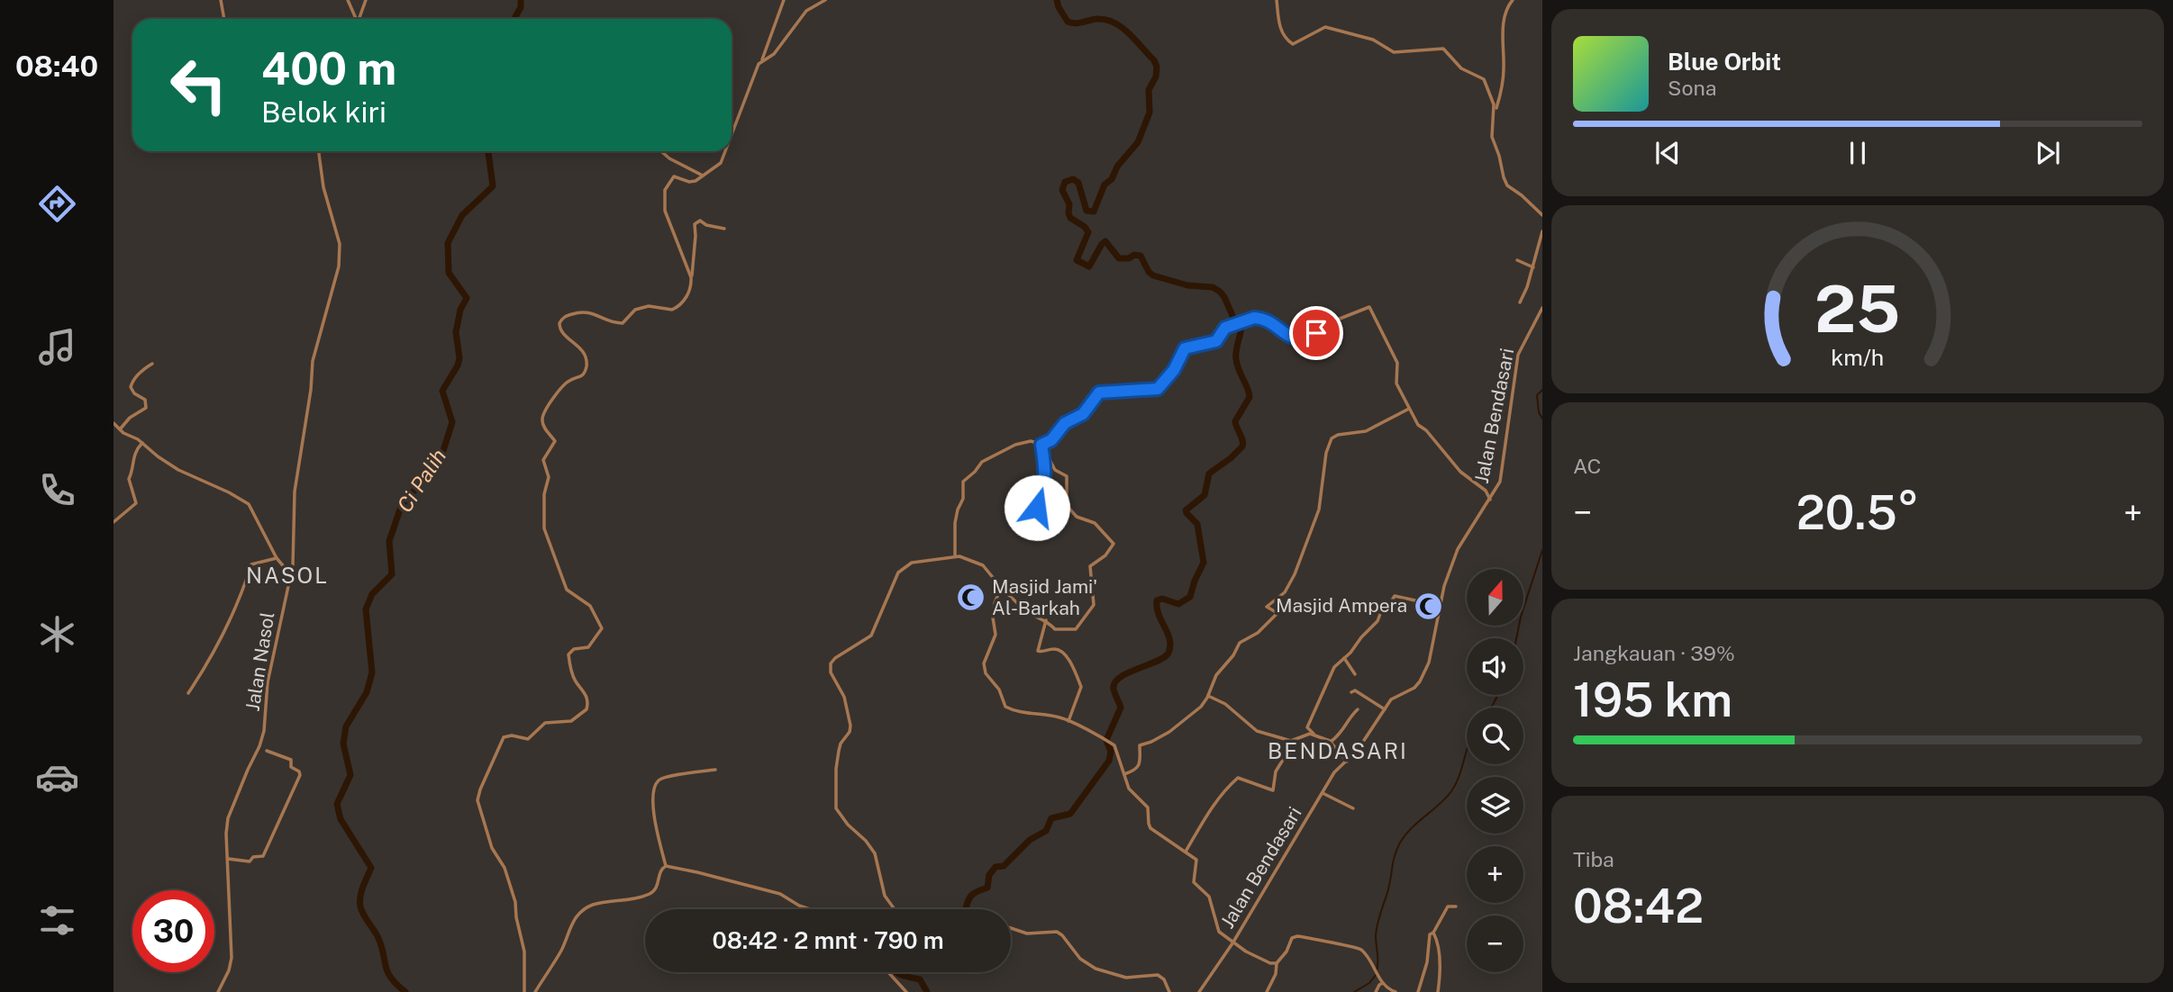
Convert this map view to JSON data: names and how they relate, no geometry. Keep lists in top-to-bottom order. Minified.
{"streets":{"street":["Jalan Bendasari","Jalan Nasol"]},"districts":["NASOL","BENDASARI"],"water":["Ci Palih"],"places":{"mosque":["Masjid Jami' Al-Barkah","Masjid Ampera"]},"north":"top","page":{"tabs":"08:40","turn":["400 m","Belok kiri"],"song":["Blue Orbit","Sona"],"tile":["AC",["Jangkauan · 39%","195 km"],["Tiba","08:42"]],"heat":["−","20.5°","+"],"map_buttons":["+","−"],"limit":"30","trip":"08:42 · 2 mnt · 790 m","gauge":["25","km/h"]}}
